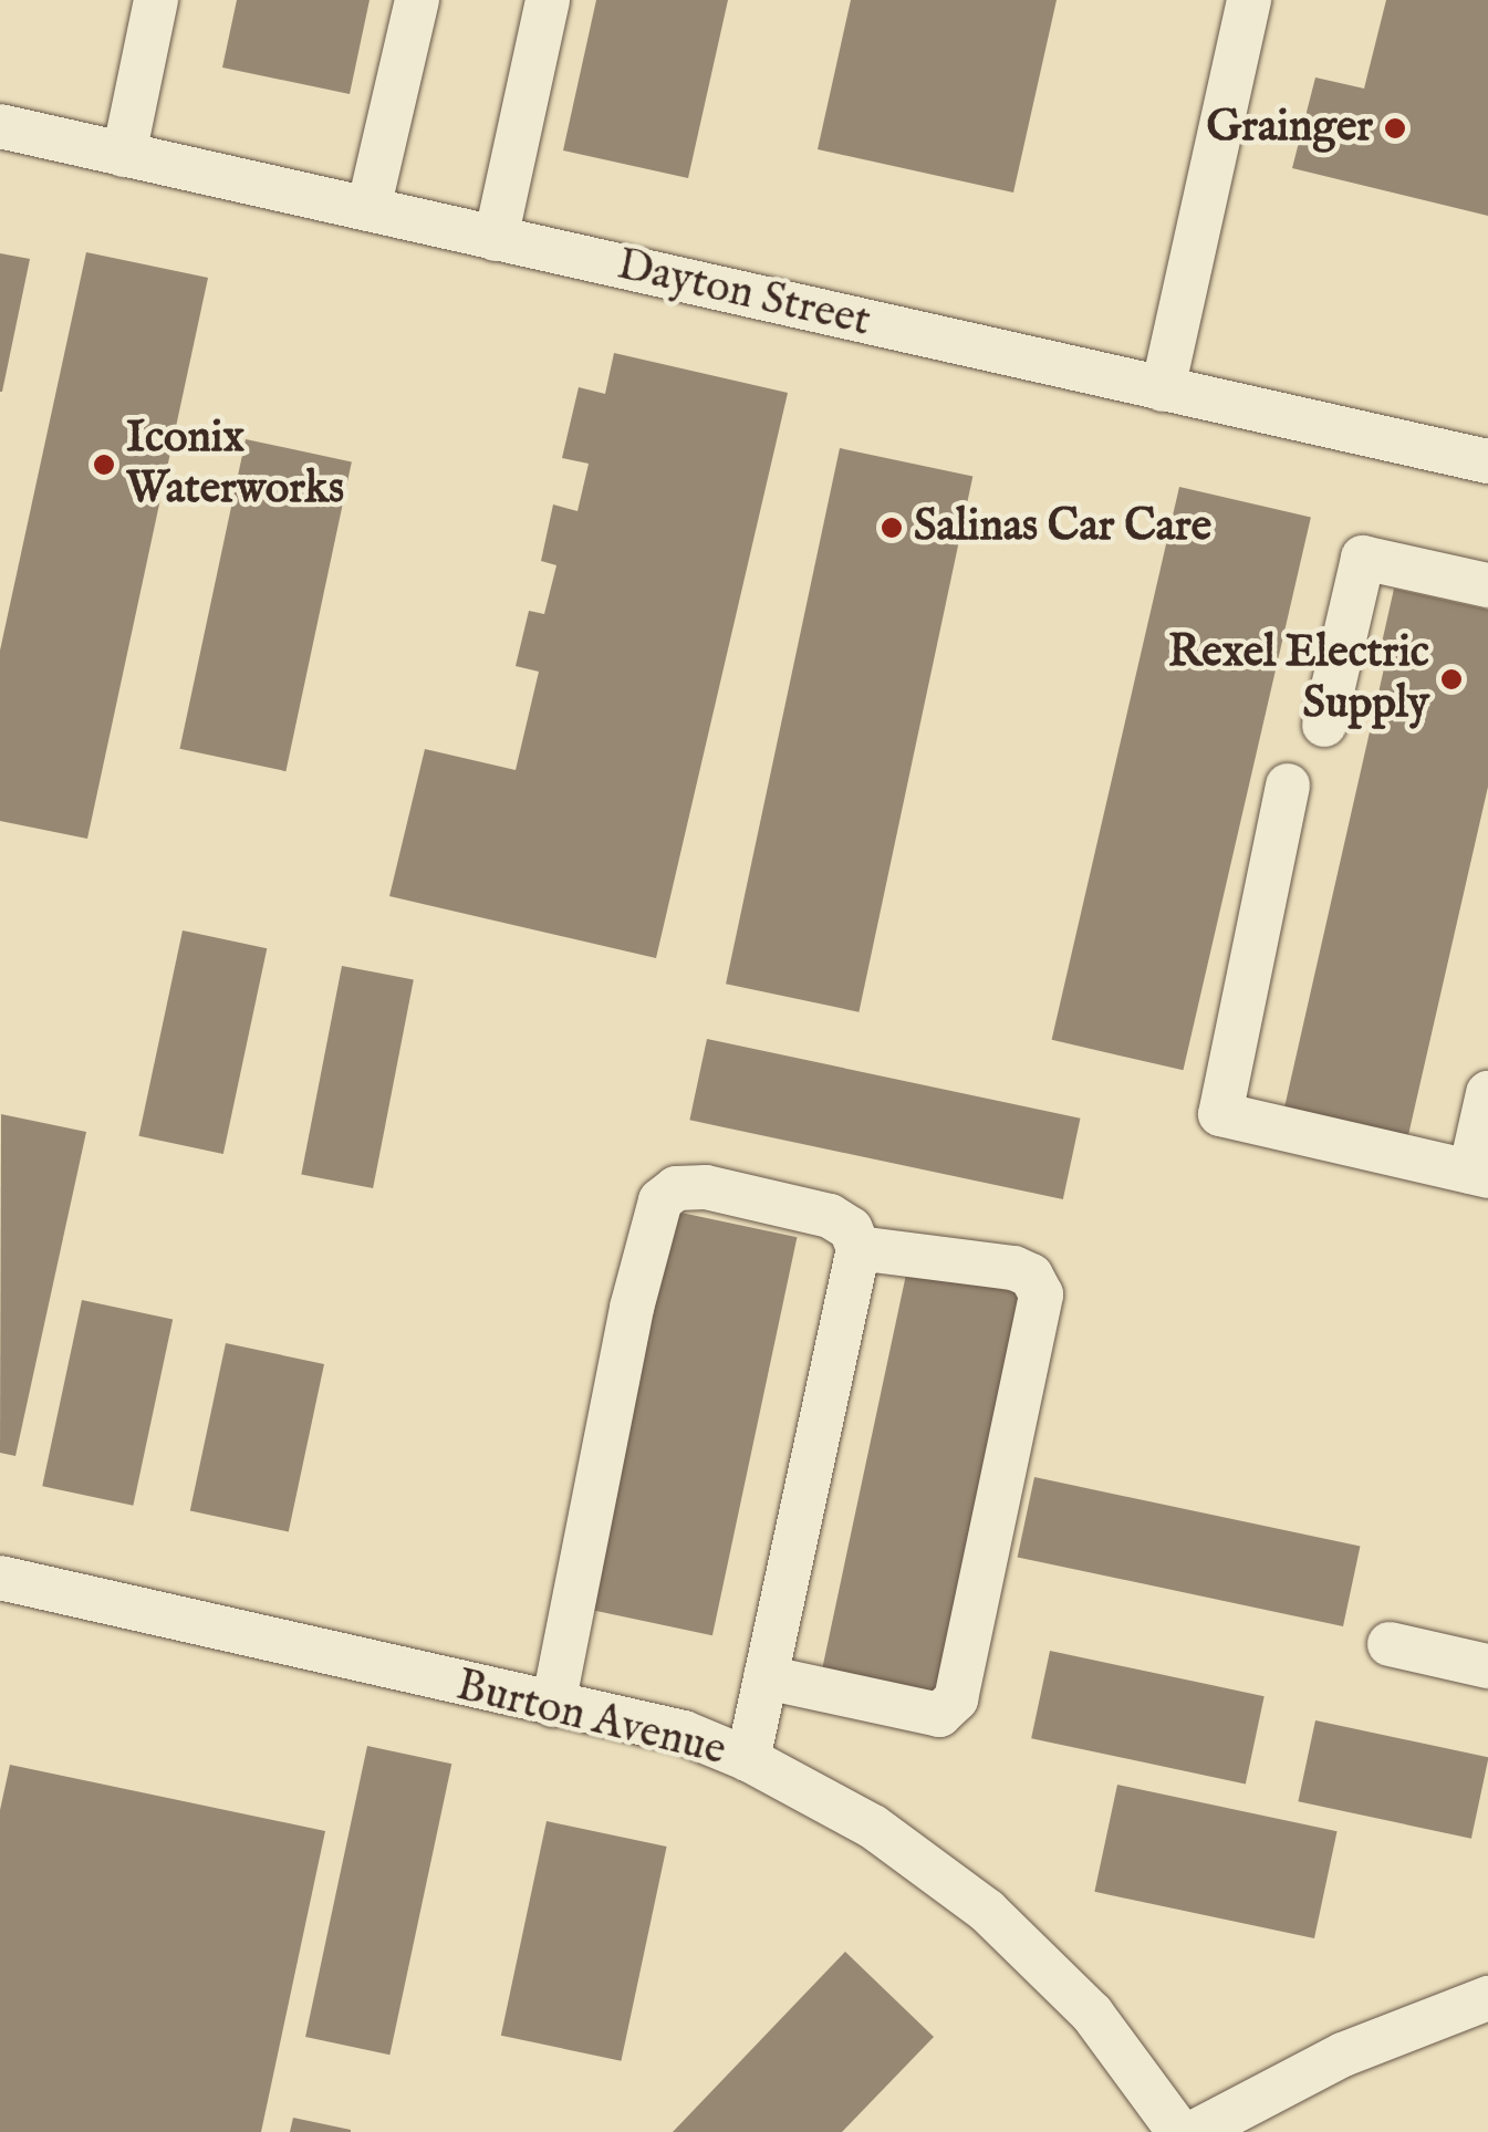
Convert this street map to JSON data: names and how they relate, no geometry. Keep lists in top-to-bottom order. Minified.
{"streets":{"street":["Dayton Street","Burton Avenue"]},"places":["Grainger","Iconix Waterworks","Salinas Car Care","Rexel Electric Supply"]}
